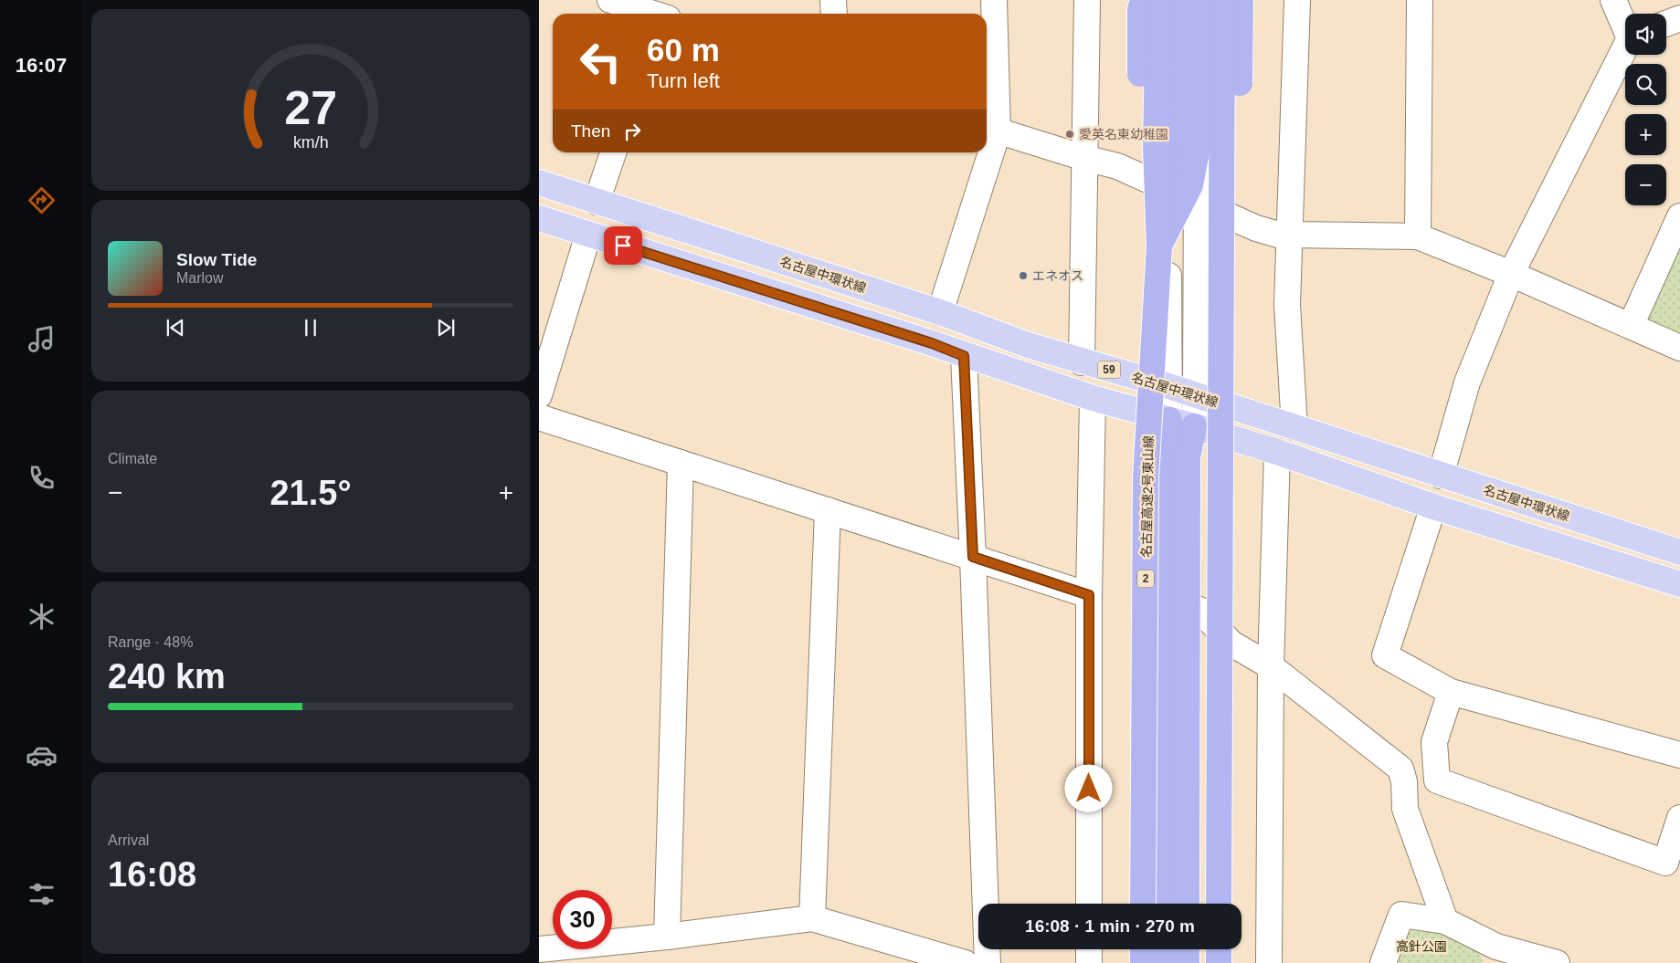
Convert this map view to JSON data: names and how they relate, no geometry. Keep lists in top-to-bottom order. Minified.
{"streets":{"highway":["名古屋高速2号東山線","2"],"main road":["名古屋中環状線","59"]},"parks":["高針公園"],"places":["愛英名東幼稚園","エネオス"],"page":{"tabs":"16:07","map_buttons":["+","−"],"turn":["60 m","Turn left"],"then":"Then","song":["Slow Tide","Marlow"],"tile":["Climate",["Range · 48%","240 km"],["Arrival","16:08"]],"heat":["−","21.5°","+"],"limit":"30","trip":"16:08 · 1 min · 270 m","gauge":["27","km/h"]}}
